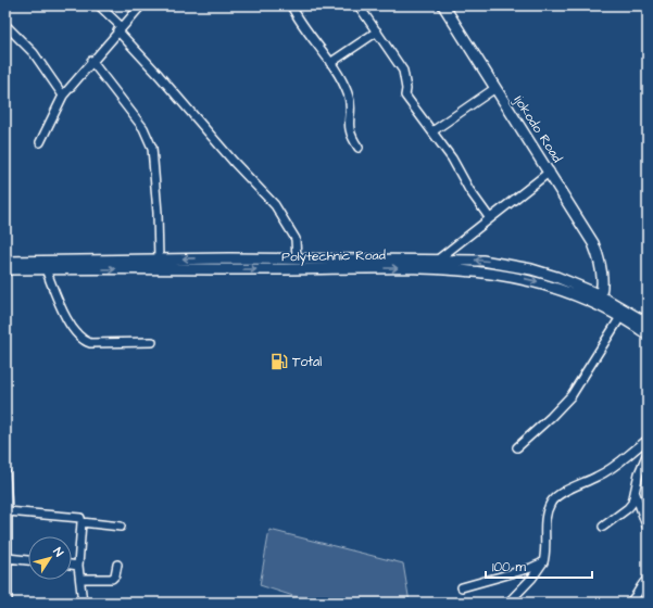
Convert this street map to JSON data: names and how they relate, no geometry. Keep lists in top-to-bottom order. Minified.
{"streets":{"main road":["Ijokodo Road","Polytechnic Road"]},"crossings":[["Ijokodo Road","Polytechnic Road"]],"places":{"fuel station":["Total"]},"scale_bar":"100 m","north":"top right"}
